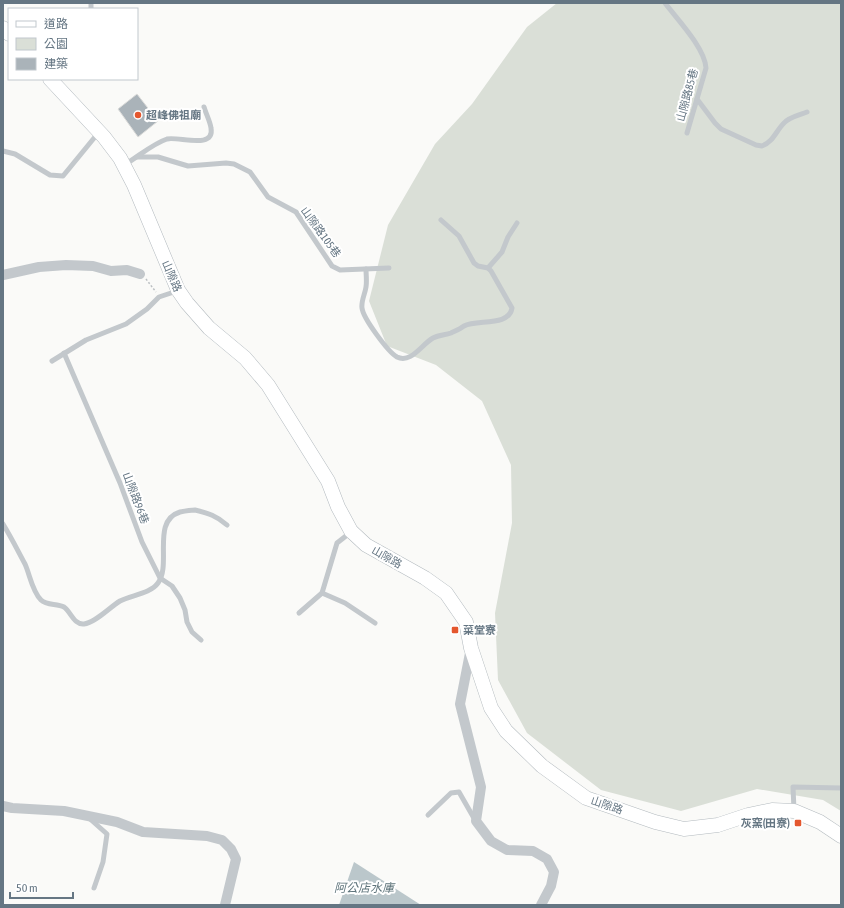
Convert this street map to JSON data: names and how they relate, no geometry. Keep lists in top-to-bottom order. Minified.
{"streets":{"street":["山隙路"],"lane":["山隙路85巷","山隙路105巷","山隙路96巷"]},"water":["阿公店水庫"],"places":{"other":["超峰佛祖廟"],"transit":["菜堂寮","灰窯(田寮)"]},"legend":["道路","公園","建築"],"scale_bar":"50 m"}
